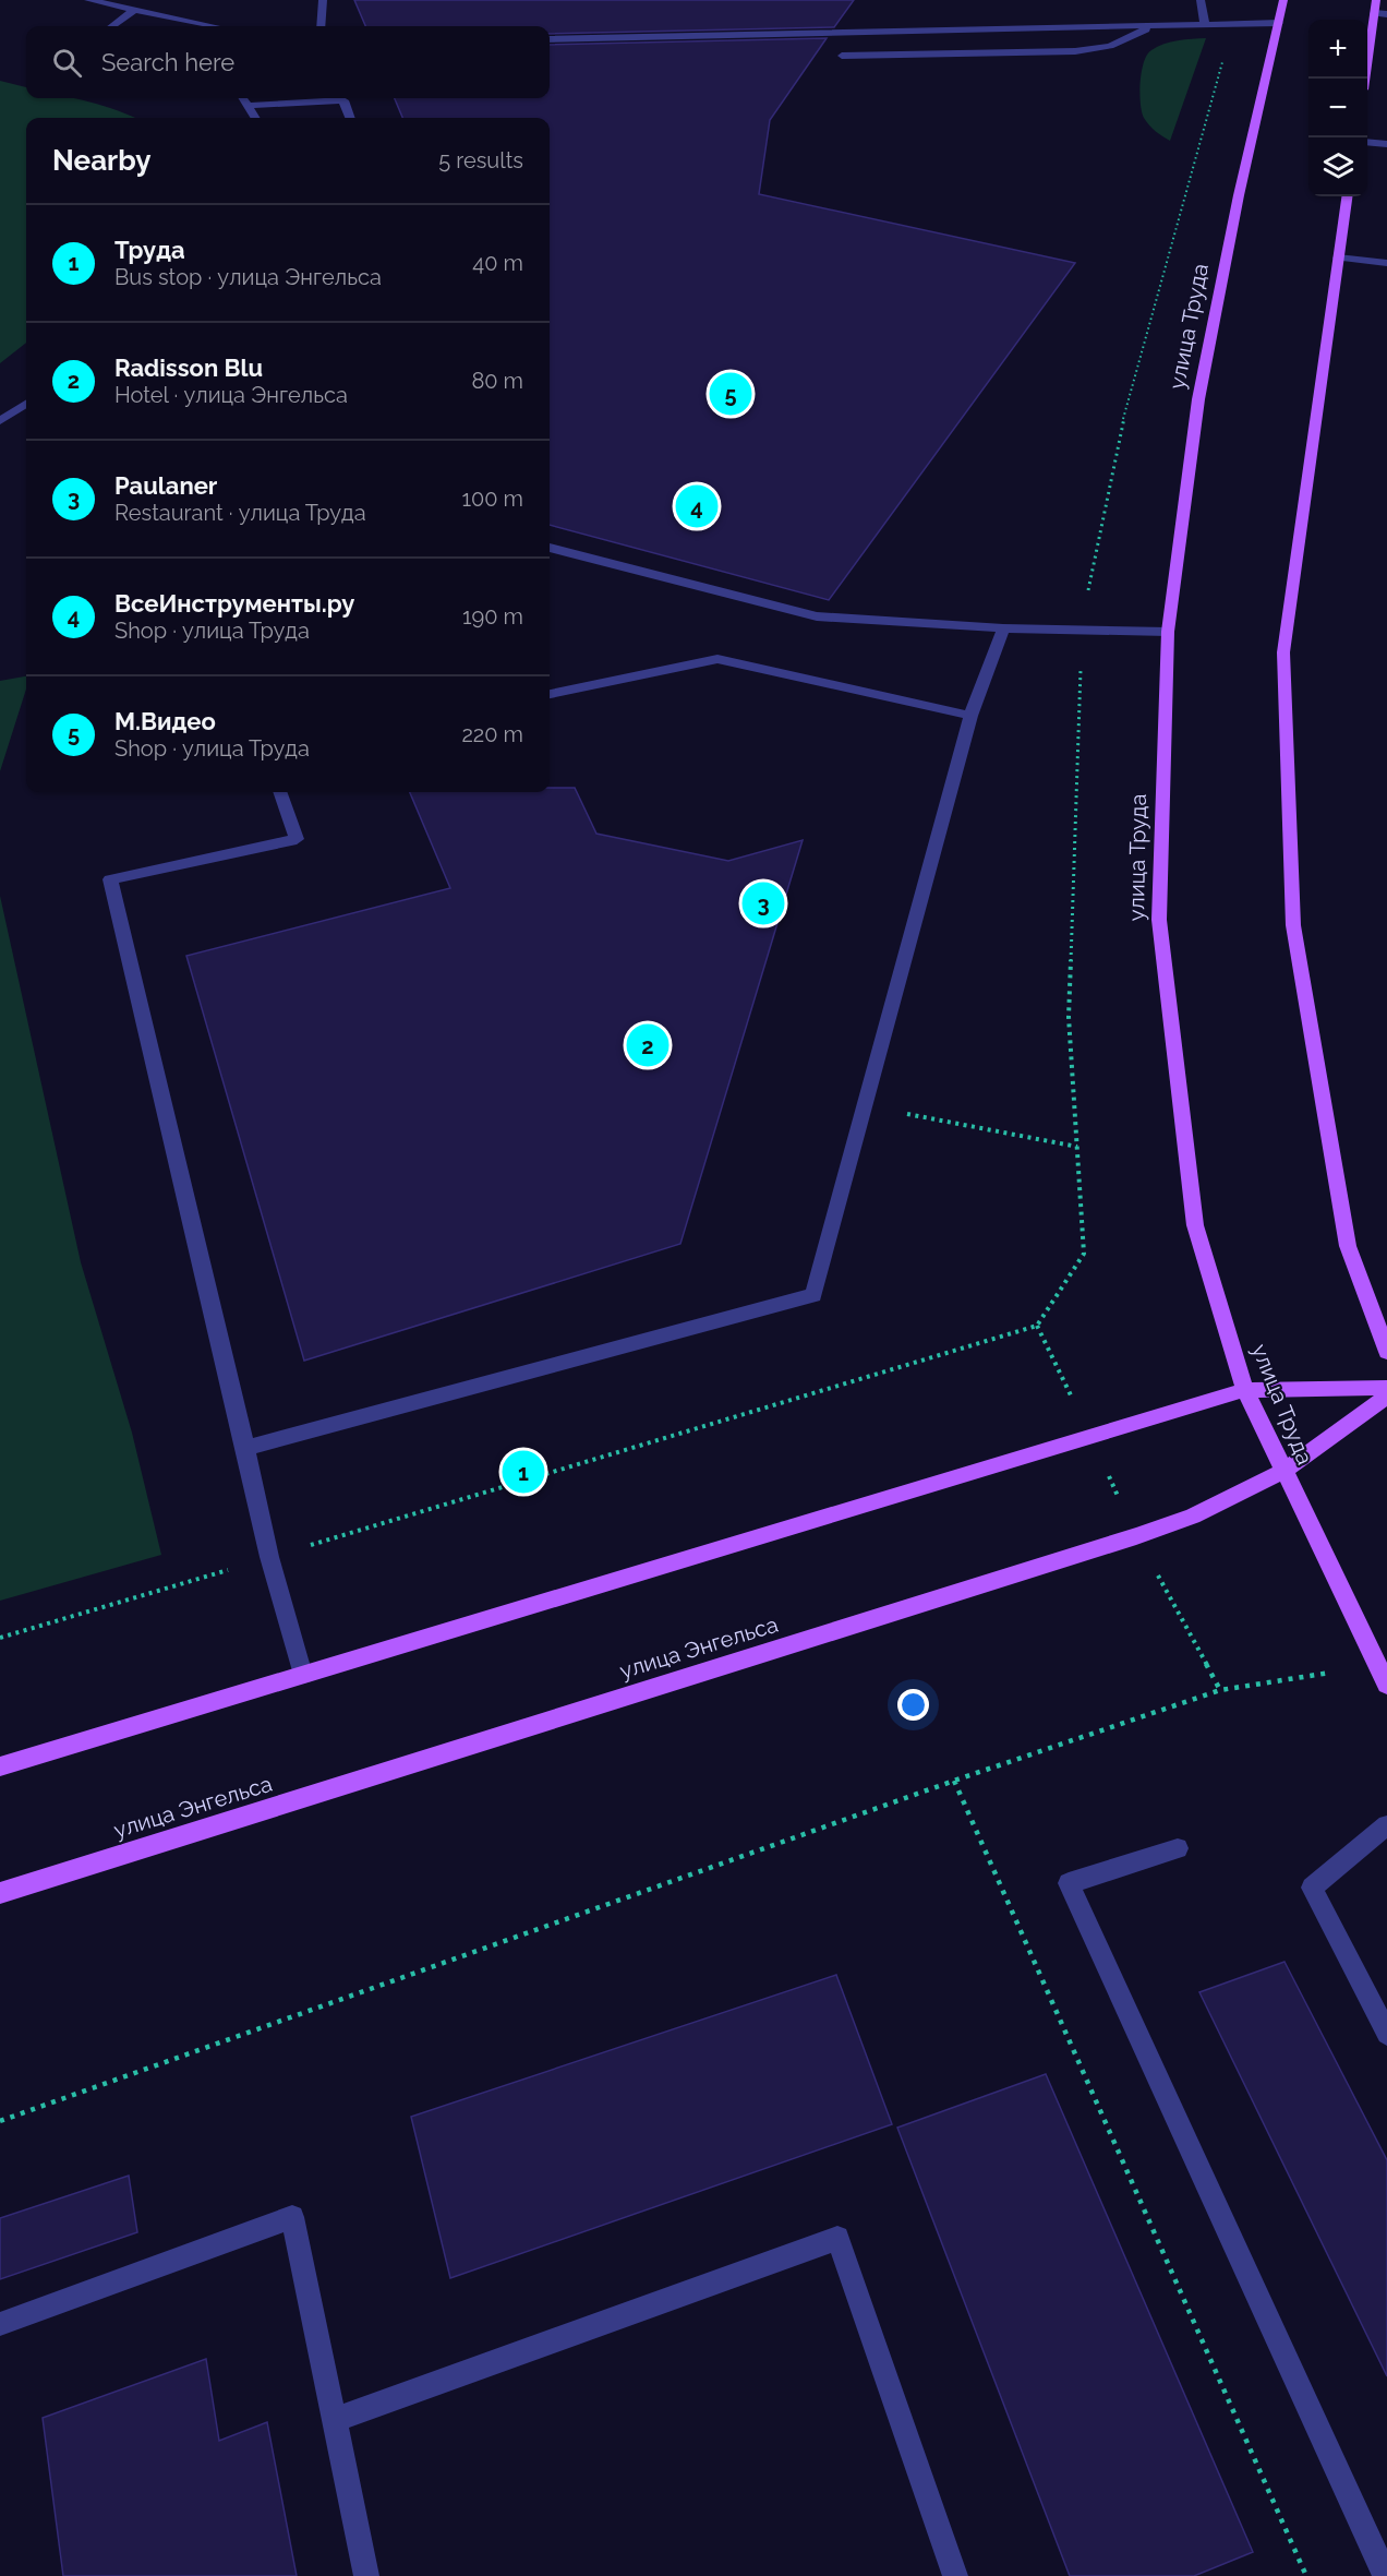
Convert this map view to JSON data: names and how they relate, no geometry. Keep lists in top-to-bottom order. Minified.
{"streets":{"main road":["улица Труда","улица Энгельса"]},"crossings":[["улица Труда","улица Энгельса"]],"page":{"map_buttons":["+","−"],"search":"Search here","heading":["Nearby","5 results"],"list":[{"mark":"1","name":"Труда","note":"Bus stop · улица Энгельса","value":"40 m"},{"mark":"2","name":"Radisson Blu","note":"Hotel · улица Энгельса","value":"80 m"},{"mark":"3","name":"Paulaner","note":"Restaurant · улица Труда","value":"100 m"},{"mark":"4","name":"ВсеИнструменты.ру","note":"Shop · улица Труда","value":"190 m"},{"mark":"5","name":"М.Видео","note":"Shop · улица Труда","value":"220 m"}],"pins":["5","4","3","2","1"]}}
